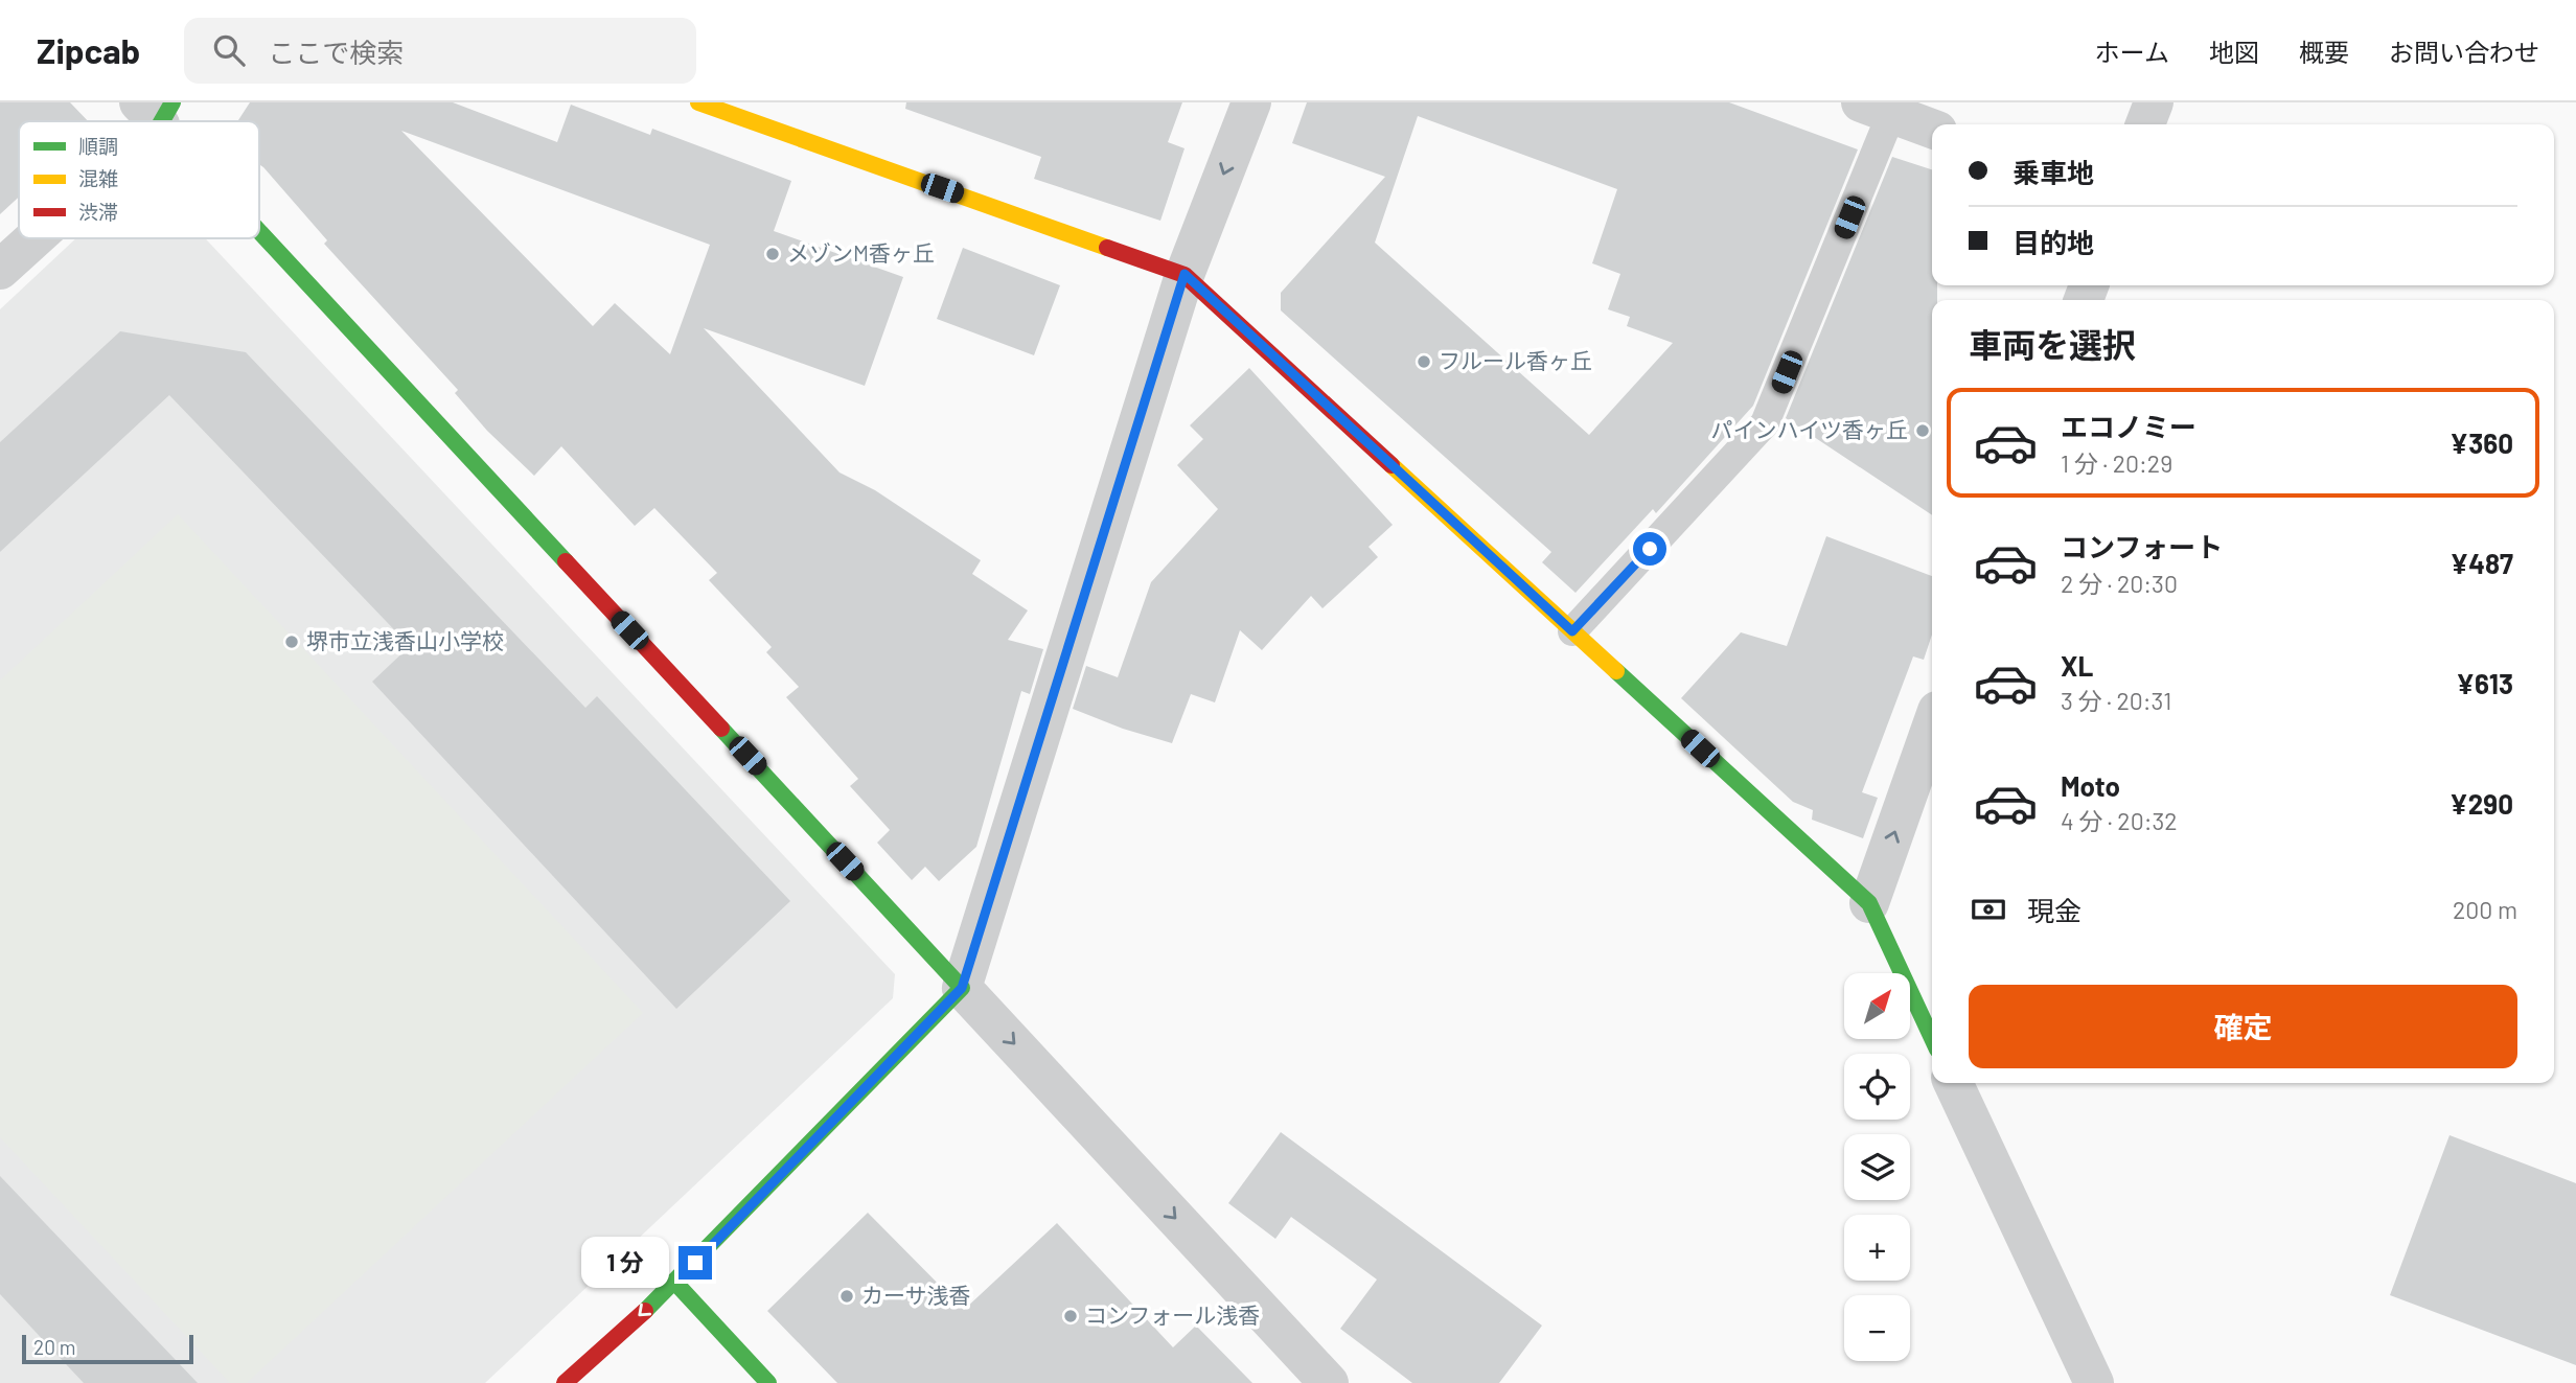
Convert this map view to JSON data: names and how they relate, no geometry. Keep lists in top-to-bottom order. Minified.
{"places":["メゾンM香ヶ丘","フルール香ヶ丘","パインハイツ香ヶ丘","堺市立浅香山小学校","カーサ浅香","コンフォール浅香"],"legend":["順調","混雑","渋滞"],"scale_bar":"20 m","north":"top right","page":{"header":"Zipcab","search":"ここで検索","nav":["ホーム","地図","概要","お問い合わせ"],"banner":["乗車地","目的地"],"heading":"車両を選択","list":[{"name":"エコノミー","note":"1 分 · 20:29","value":"¥360"},{"name":"コンフォート","note":"2 分 · 20:30","value":"¥487"},{"name":"XL","note":"3 分 · 20:31","value":"¥613"},{"name":"Moto","note":"4 分 · 20:32","value":"¥290"}],"pay":["現金","200 m"],"buttons":"確定","map_buttons":["+","−"],"bubble":"1 分","scale":"20 m"}}
